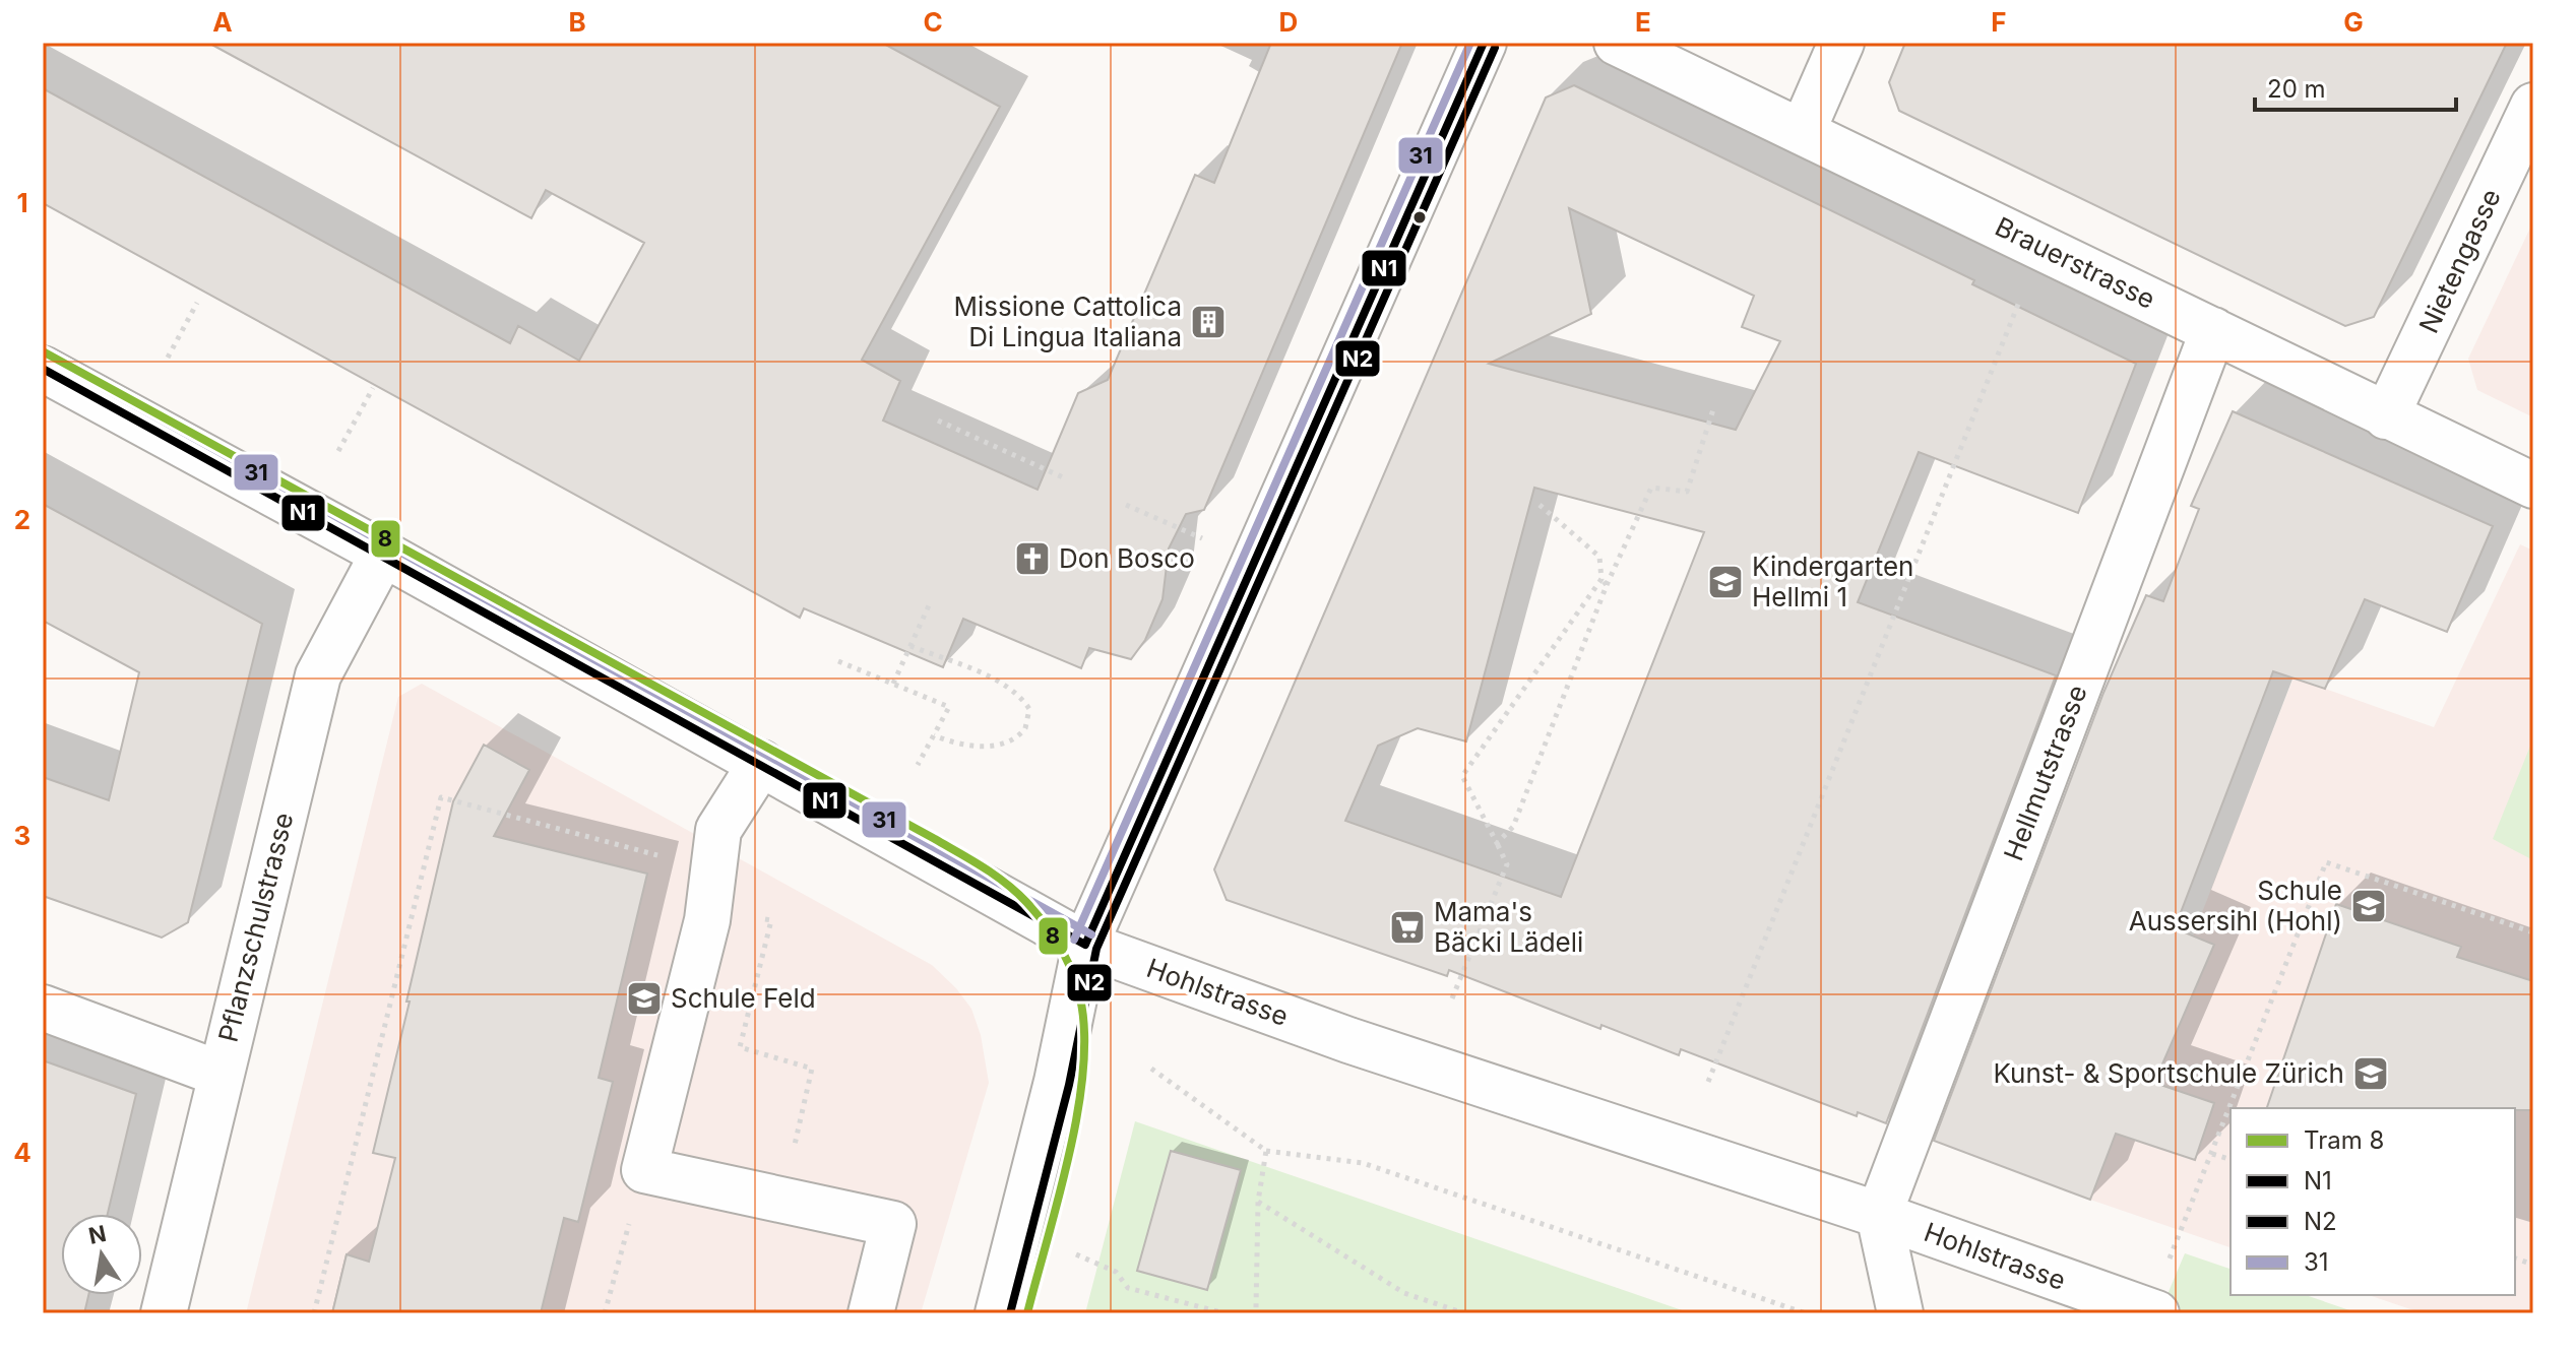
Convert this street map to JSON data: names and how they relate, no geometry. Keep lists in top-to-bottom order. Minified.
{"streets":{"street":["Nietengasse","Brauerstrasse","Hellmutstrasse","Pflanzschulstrasse","Hohlstrasse"]},"crossings":[["Nietengasse","Brauerstrasse"],["Brauerstrasse","Hellmutstrasse"],["Hellmutstrasse","Hohlstrasse"],["Pflanzschulstrasse","Hohlstrasse"]],"places":{"building":["Missione Cattolica Di Lingua Italiana"],"church":["Don Bosco"],"school or university":["Kindergarten Hellmi 1","Schule Aussersihl (Hohl)","Schule Feld","Kunst- & Sportschule Zürich"],"supermarket":["Mama's Bäcki Lädeli"]},"lines":["transit line N1","transit line 31","transit line N2","tram line 8"],"legend":["Tram 8","N1","N2","31"],"scale_bar":"20 m","north":"top","grid":{"columns":["A","B","C","D","E","F","G"],"rows":["1","2","3","4"]}}
